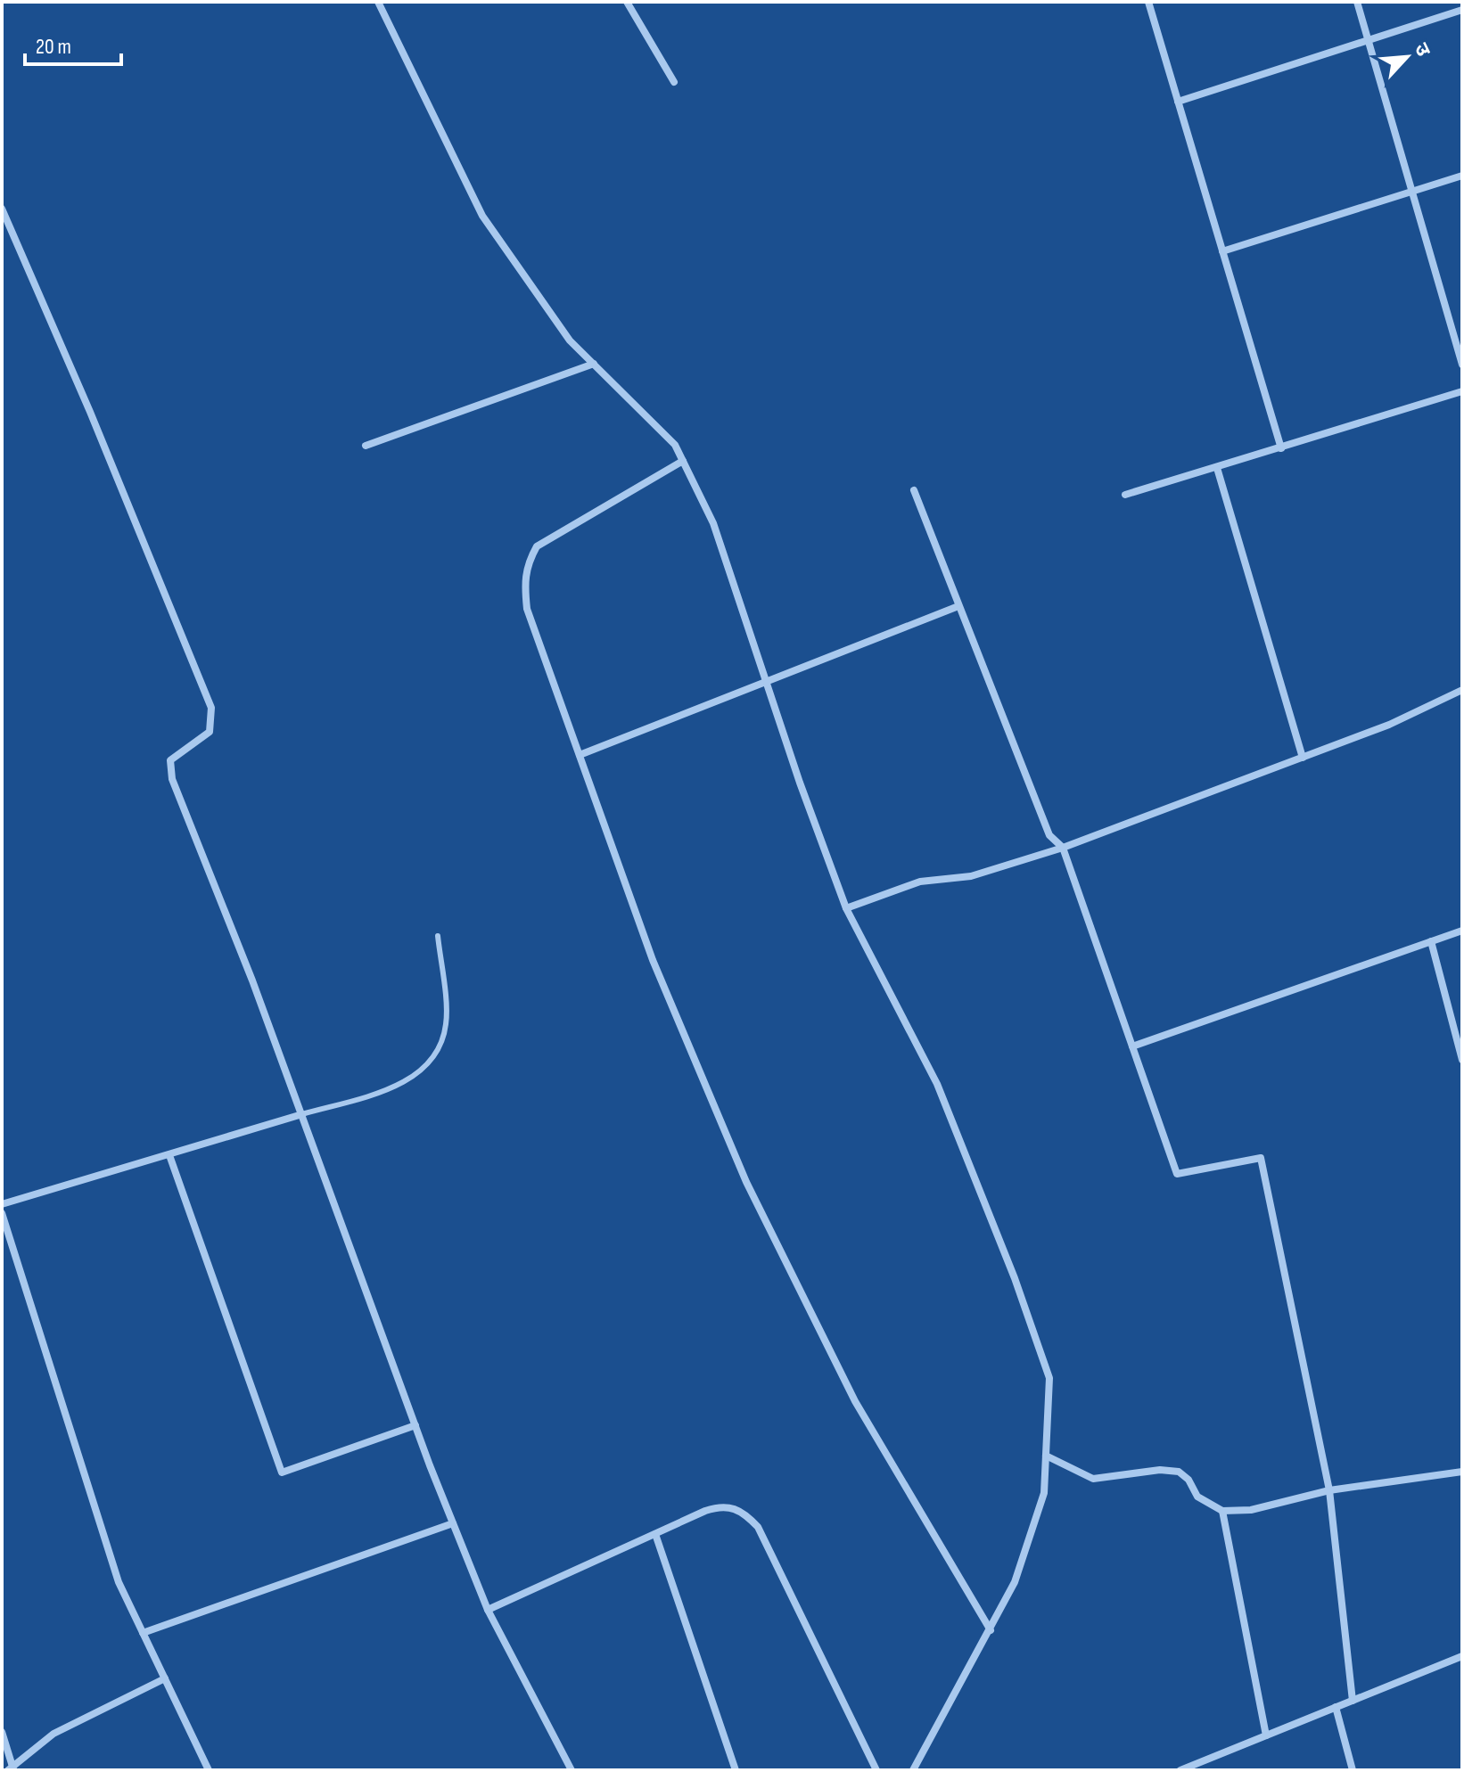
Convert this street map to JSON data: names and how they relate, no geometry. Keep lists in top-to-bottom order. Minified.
{"scale_bar":"20 m","north":"top right"}
